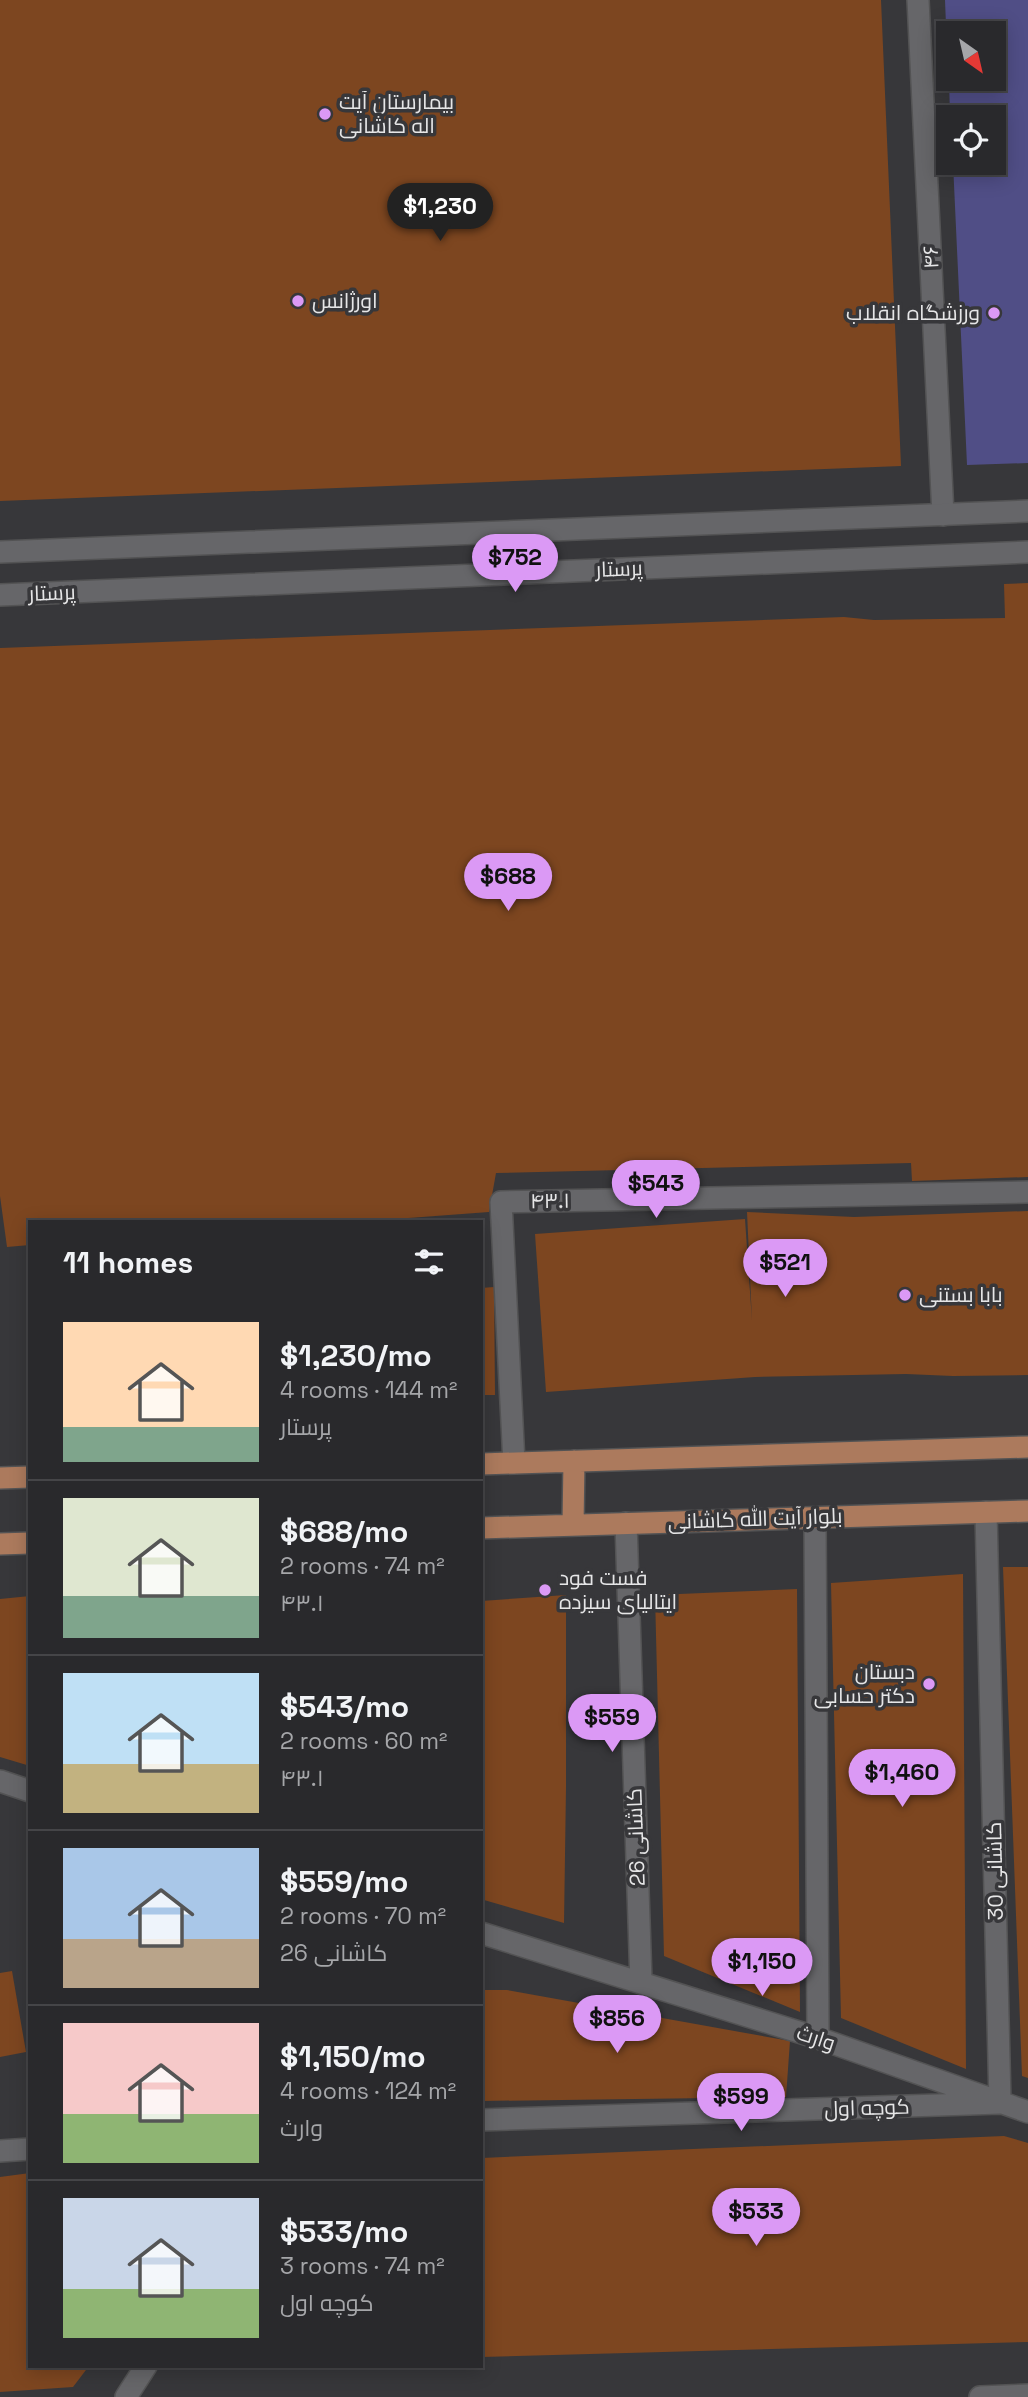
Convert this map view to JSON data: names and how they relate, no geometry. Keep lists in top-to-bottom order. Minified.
{"streets":{"main road":["بلوار آیت الله کاشانی"],"street":["۴۶","پرستار","۴۳.۱","کاشانی 26","کاشانی 30","وارث","کوچه اول"]},"crossings":[["۴۶","پرستار"],["بلوار آیت الله کاشانی","کاشانی 26"],["بلوار آیت الله کاشانی","کاشانی 30"],["کاشانی 26","وارث"],["کاشانی 30","وارث"],["کاشانی 30","کوچه اول"],["وارث","کوچه اول"]],"places":["بیمارستان آیت اله کاشانی","اورژانس","ورزشگاه انقلاب","بابا بستنی","فست فود ایتالیای سیزده","دبستان دکتر حسابی"],"north":"bottom right","page":{"price":["$1,230","$752","$688","$543","$521","$559","$1,460","$1,150","$856","$599","$533"],"heading":"11 homes","list":[{"name":"$1,230/mo","note":"4 rooms · 144 m² · پرستار"},{"name":"$688/mo","note":"2 rooms · 74 m² · ۴۳.۱"},{"name":"$543/mo","note":"2 rooms · 60 m² · ۴۳.۱"},{"name":"$559/mo","note":"2 rooms · 70 m² · کاشانی 26"},{"name":"$1,150/mo","note":"4 rooms · 124 m² · وارث"},{"name":"$533/mo","note":"3 rooms · 74 m² · کوچه اول"}]}}
